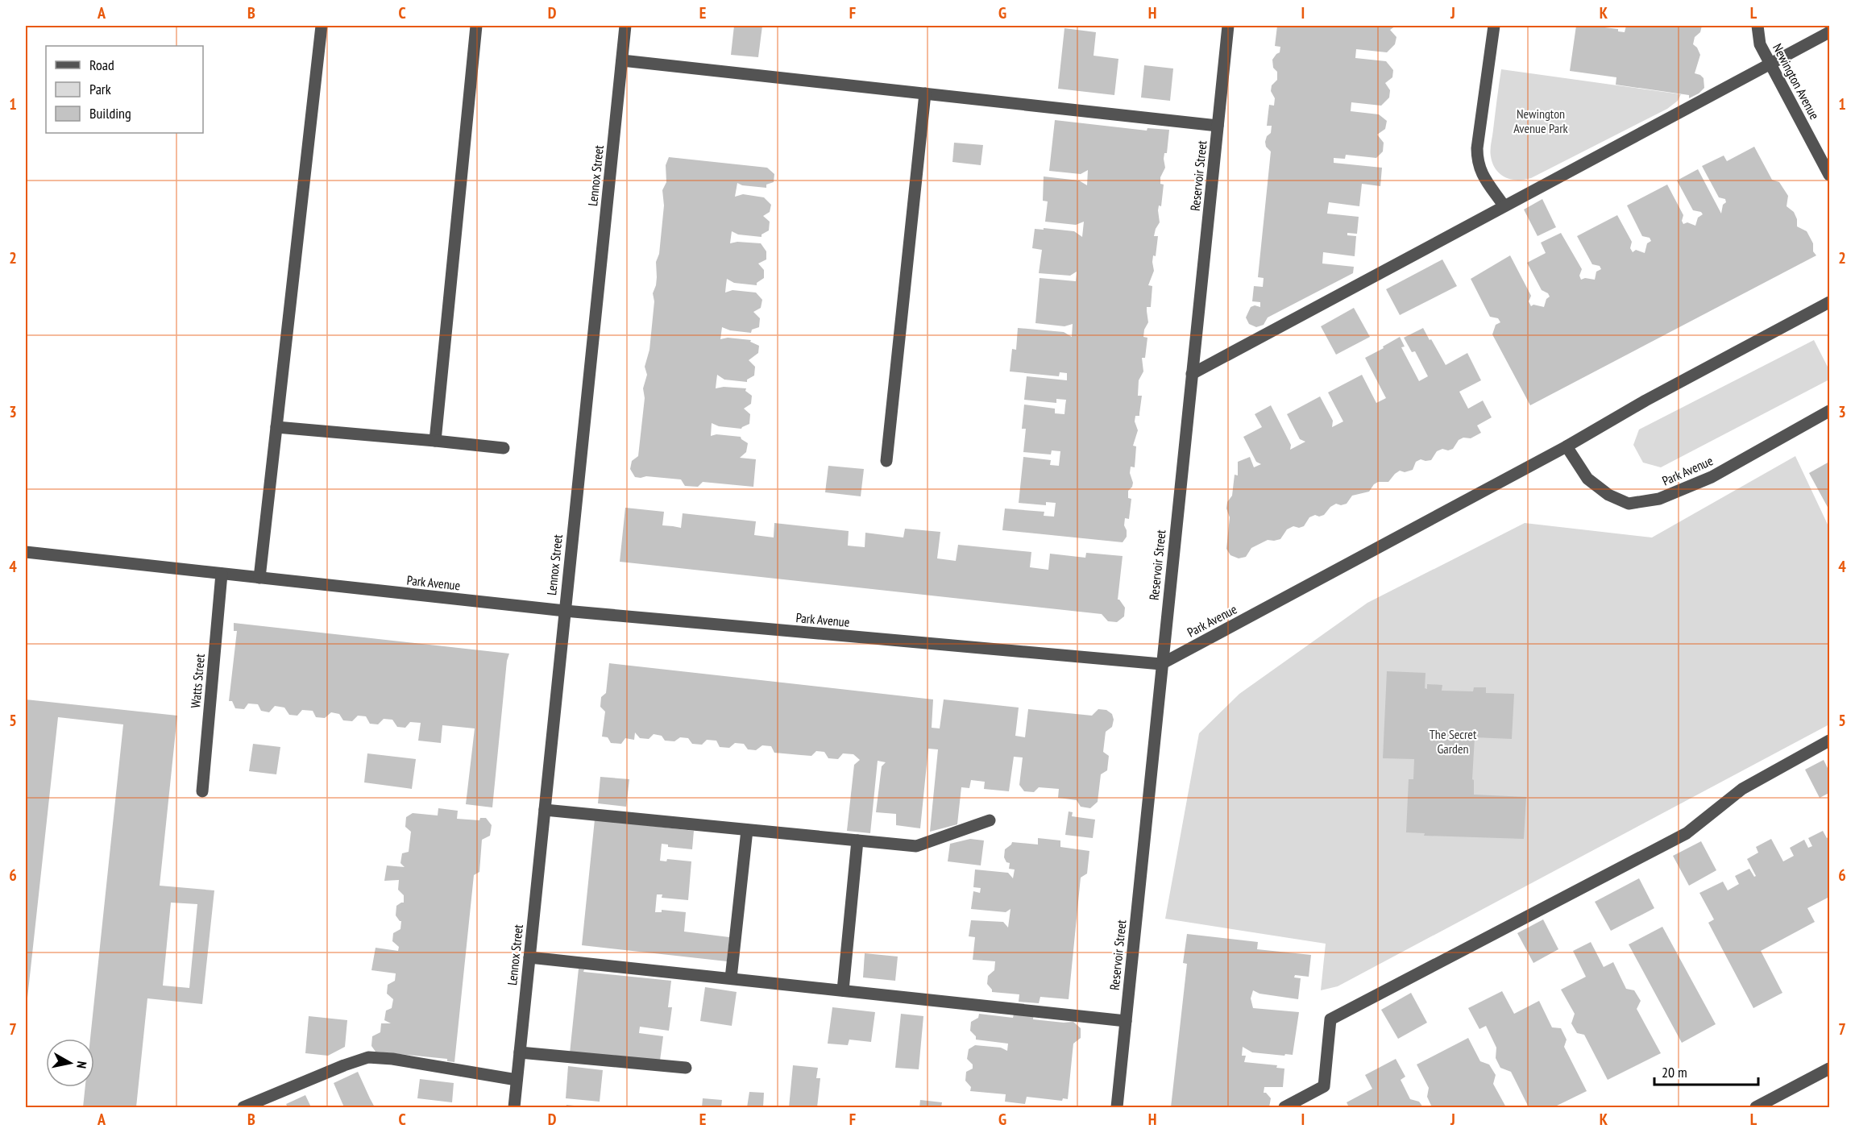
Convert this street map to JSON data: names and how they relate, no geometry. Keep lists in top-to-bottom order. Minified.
{"streets":{"street":["Newington Avenue","Lennox Street","Reservoir Street","Park Avenue","Watts Street"]},"crossings":[["Lennox Street","Park Avenue"],["Reservoir Street","Park Avenue"],["Park Avenue","Watts Street"]],"parks":["Newington Avenue Park","The Secret Garden"],"legend":["Road","Park","Building"],"scale_bar":"20 m","north":"right","grid":{"columns":["A","B","C","D","E","F","G","H","I","J","K","L"],"rows":["1","2","3","4","5","6","7"]}}
